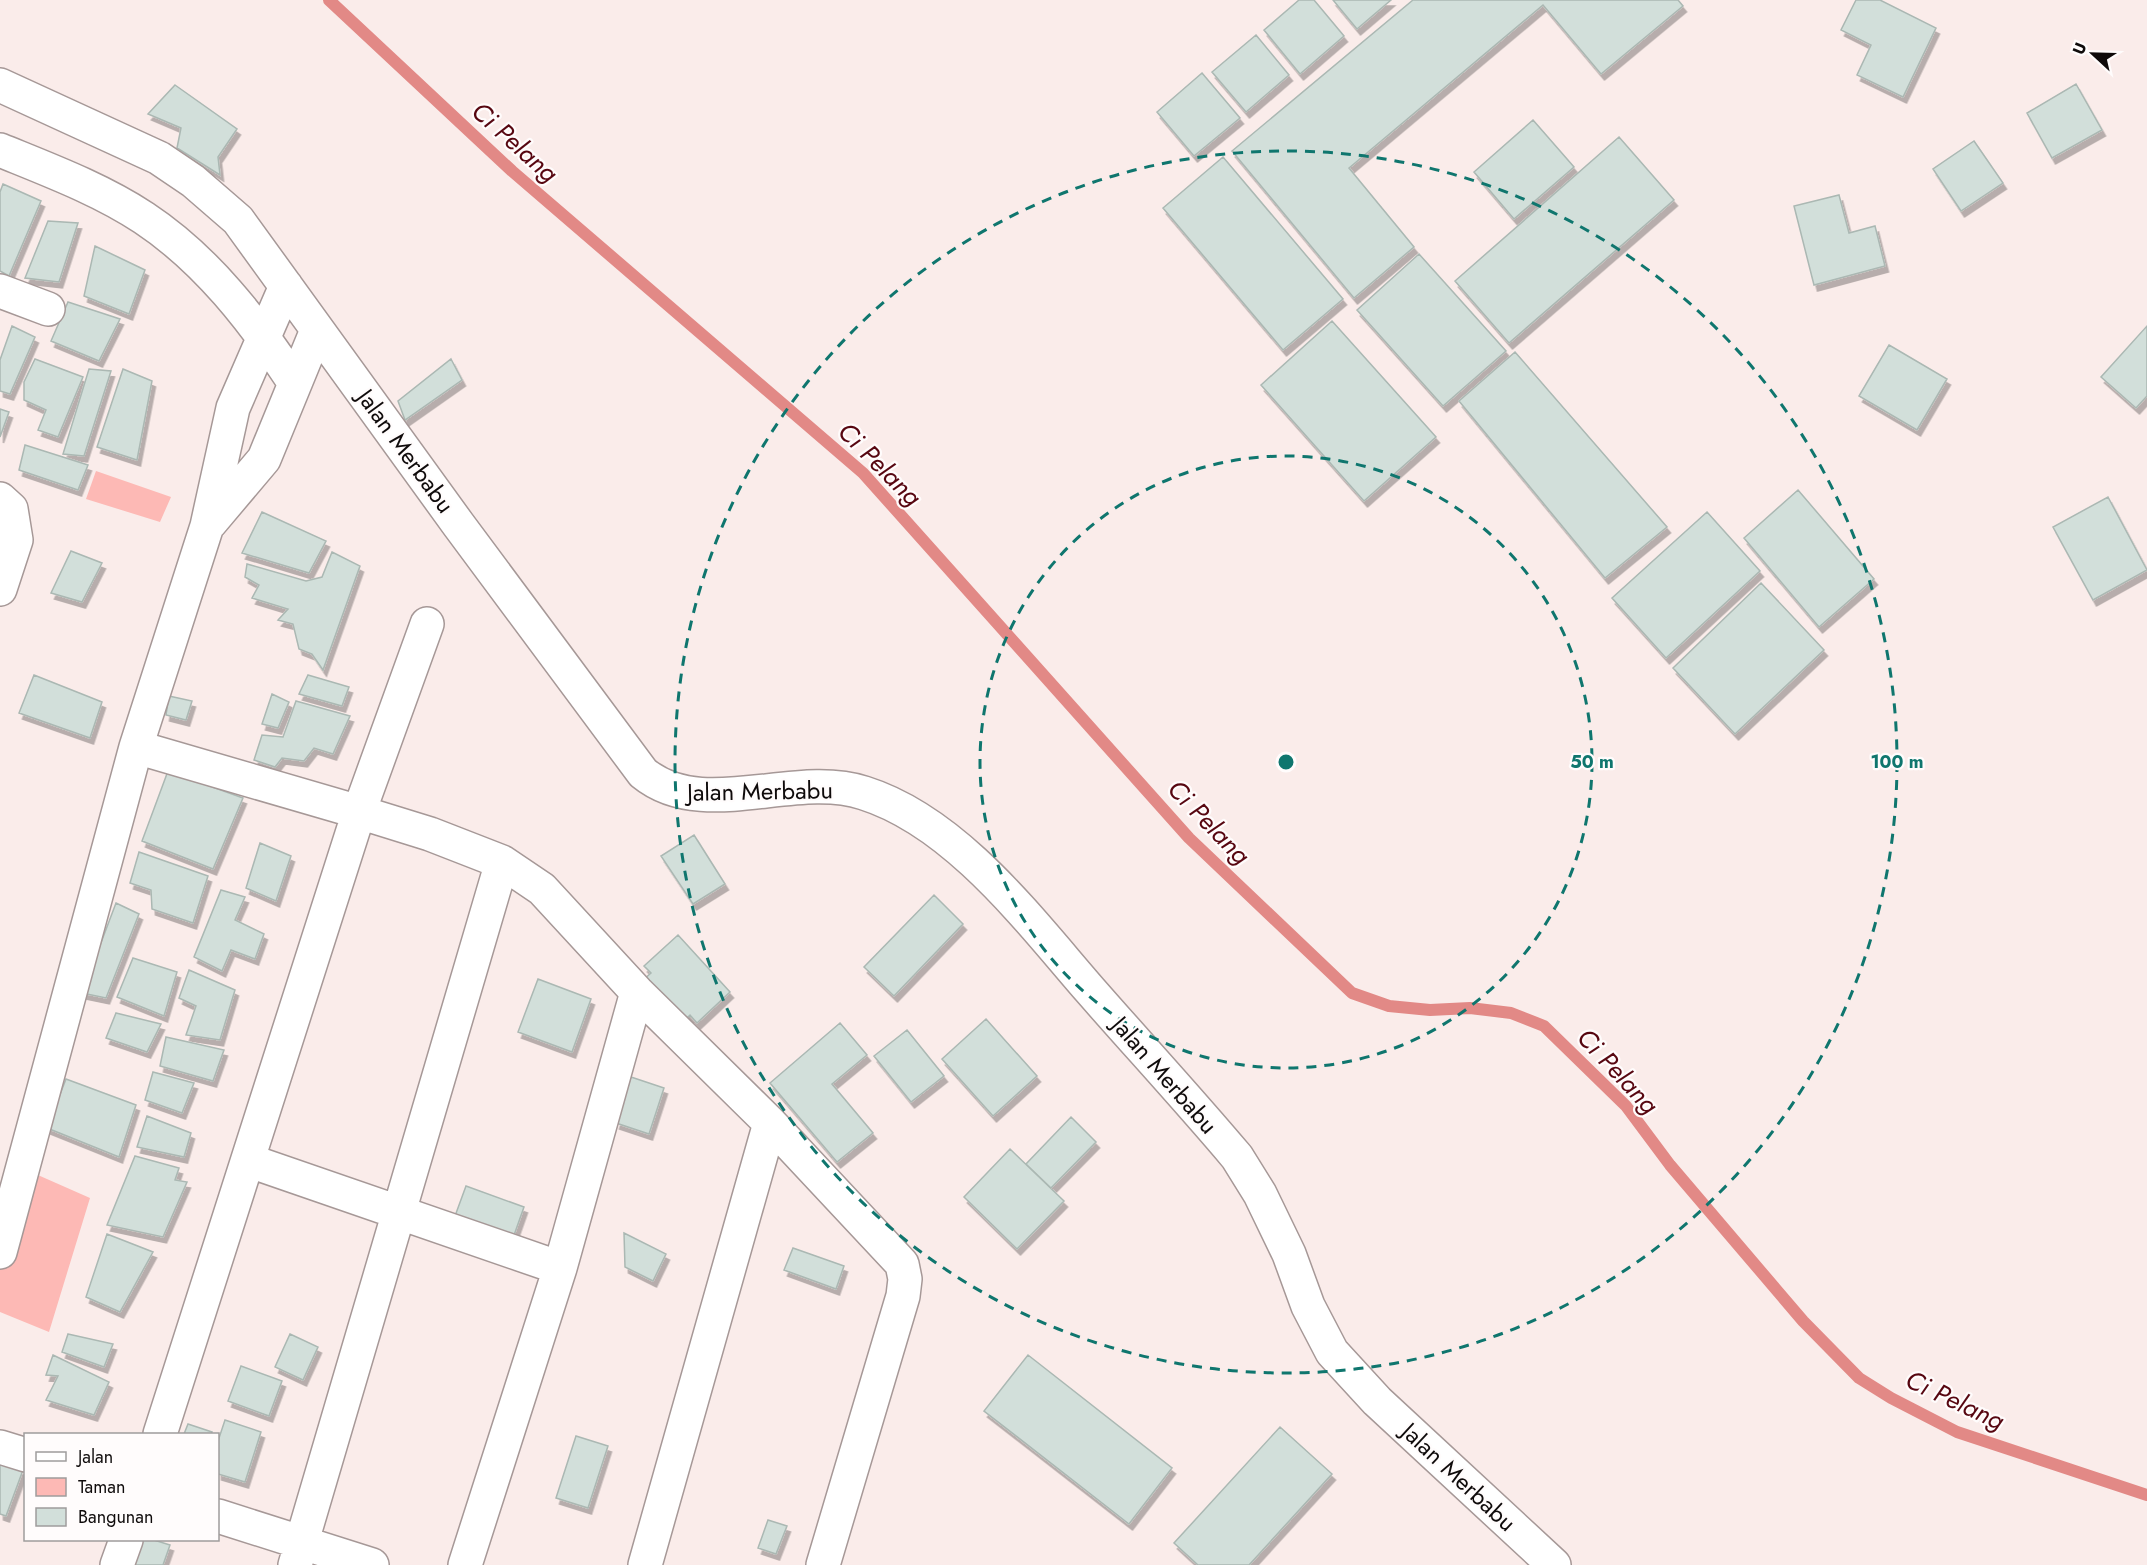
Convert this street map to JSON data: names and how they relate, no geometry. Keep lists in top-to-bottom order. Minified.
{"streets":{"street":["Jalan Merbabu"]},"water":["Ci Pelang"],"legend":["Jalan","Taman","Bangunan"],"north":"left","rings":["50 m","100 m"]}
